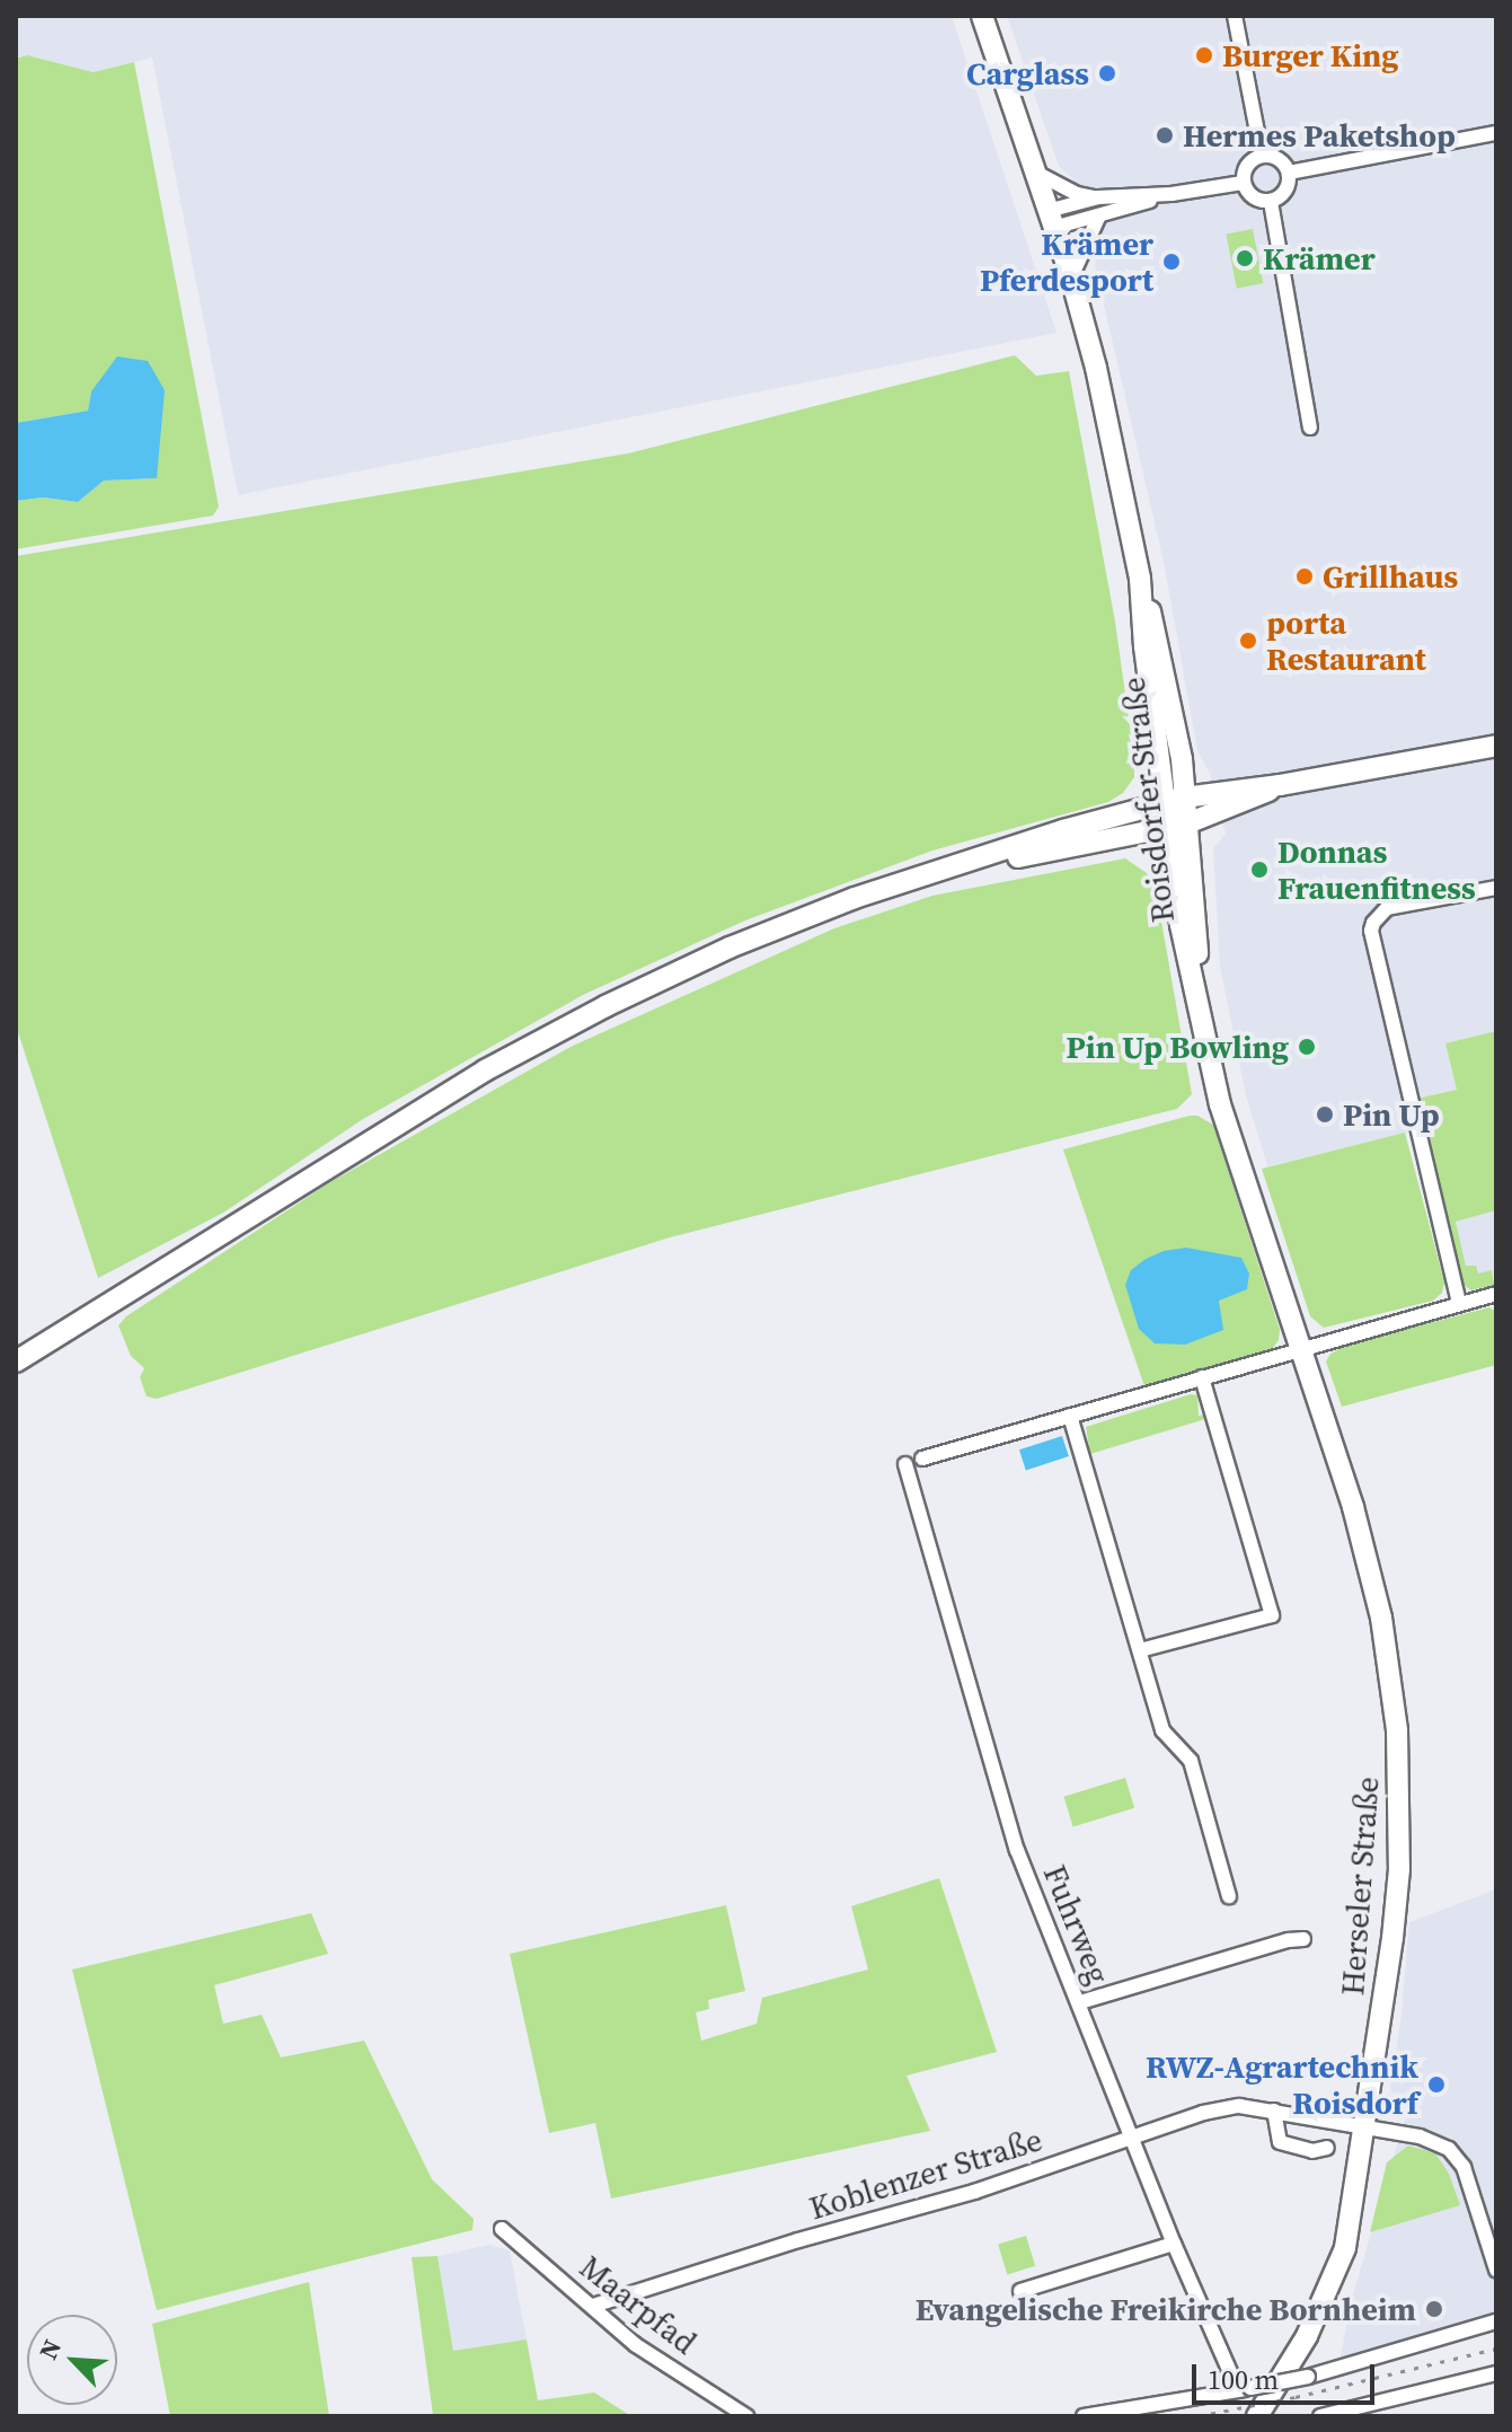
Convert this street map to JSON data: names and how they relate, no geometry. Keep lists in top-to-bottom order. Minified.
{"streets":{"main road":["Roisdorfer Straße","Herseler Straße"],"street":["Fuhrweg","Koblenzer Straße","Maarpfad"]},"crossings":[["Roisdorfer Straße","Herseler Straße"],["Herseler Straße","Koblenzer Straße"],["Fuhrweg","Koblenzer Straße"],["Koblenzer Straße","Maarpfad"]],"places":["Burger King","Carglass","Hermes Paketshop","Krämer","Krämer Pferdesport","Grillhaus","porta Restaurant","Donnas Frauenfitness","Pin Up Bowling","Pin Up","RWZ-Agrartechnik Roisdorf","Evangelische Freikirche Bornheim"],"scale_bar":"100 m","north":"top left"}
